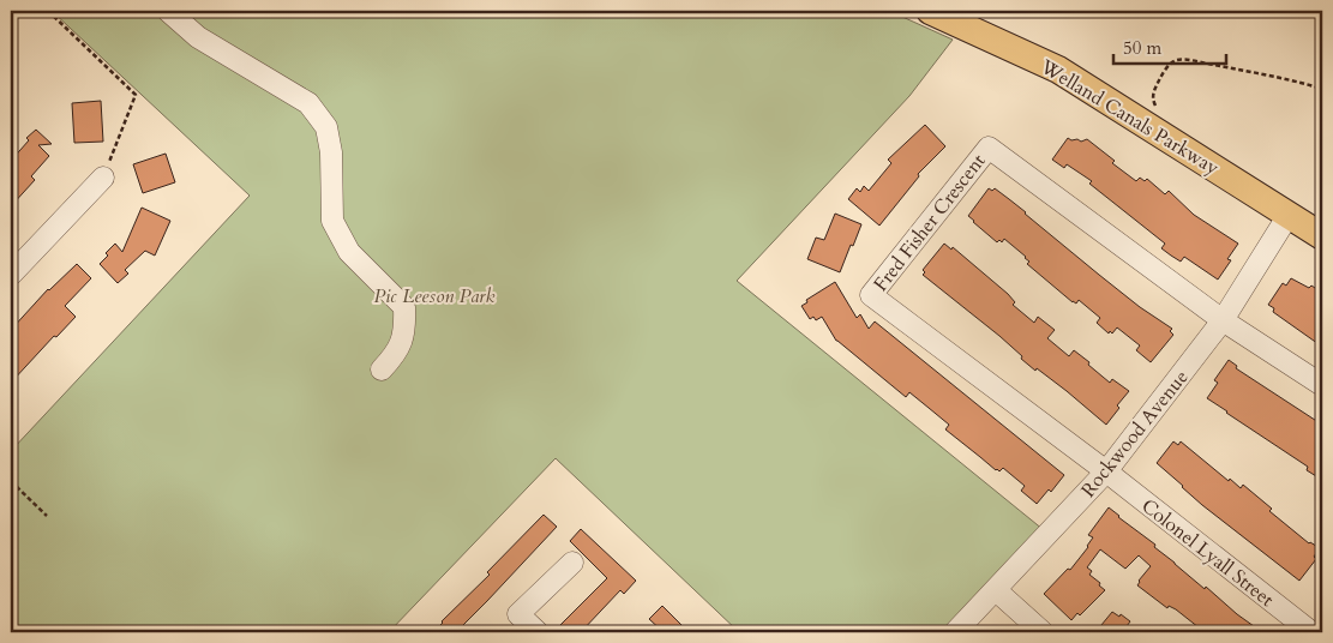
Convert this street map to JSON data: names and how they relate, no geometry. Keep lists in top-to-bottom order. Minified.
{"streets":{"main road":["Welland Canals Parkway"],"street":["Fred Fisher Crescent","Rockwood Avenue","Colonel Lyall Street"]},"crossings":[["Welland Canals Parkway","Rockwood Avenue"],["Fred Fisher Crescent","Rockwood Avenue"],["Fred Fisher Crescent","Colonel Lyall Street"],["Rockwood Avenue","Colonel Lyall Street"]],"parks":["Pic Leeson Park"],"scale_bar":"50 m"}
